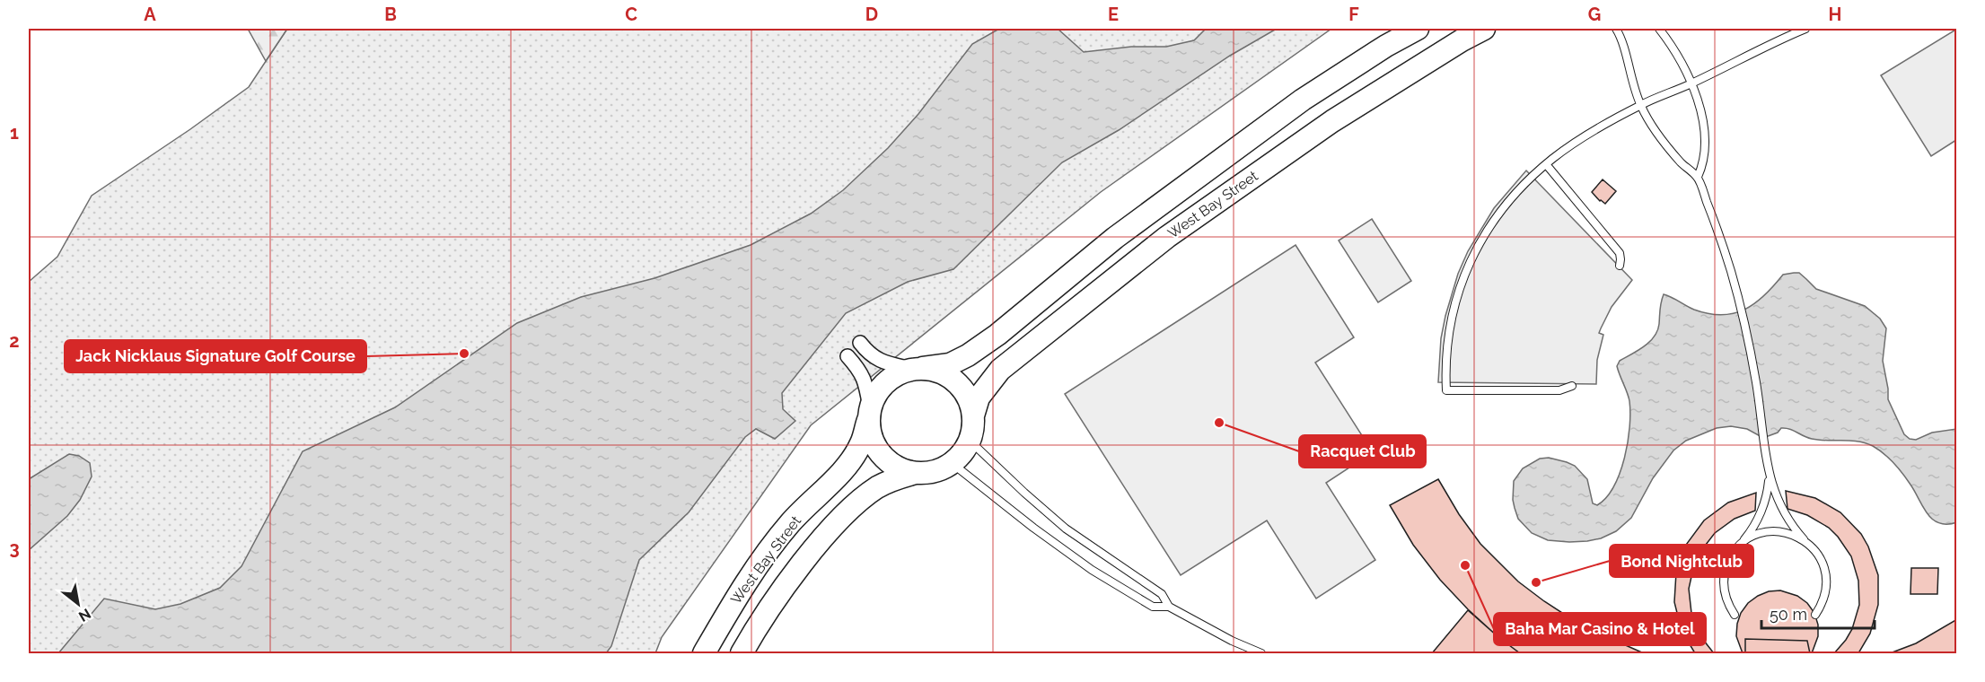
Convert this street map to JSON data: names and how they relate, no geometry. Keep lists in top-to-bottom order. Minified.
{"streets":{"main road":["West Bay Street"]},"places":["Jack Nicklaus Signature Golf Course","Racquet Club","Baha Mar Casino & Hotel","Bond Nightclub"],"scale_bar":"50 m","north":"bottom right","grid":{"columns":["A","B","C","D","E","F","G","H"],"rows":["1","2","3"]}}
